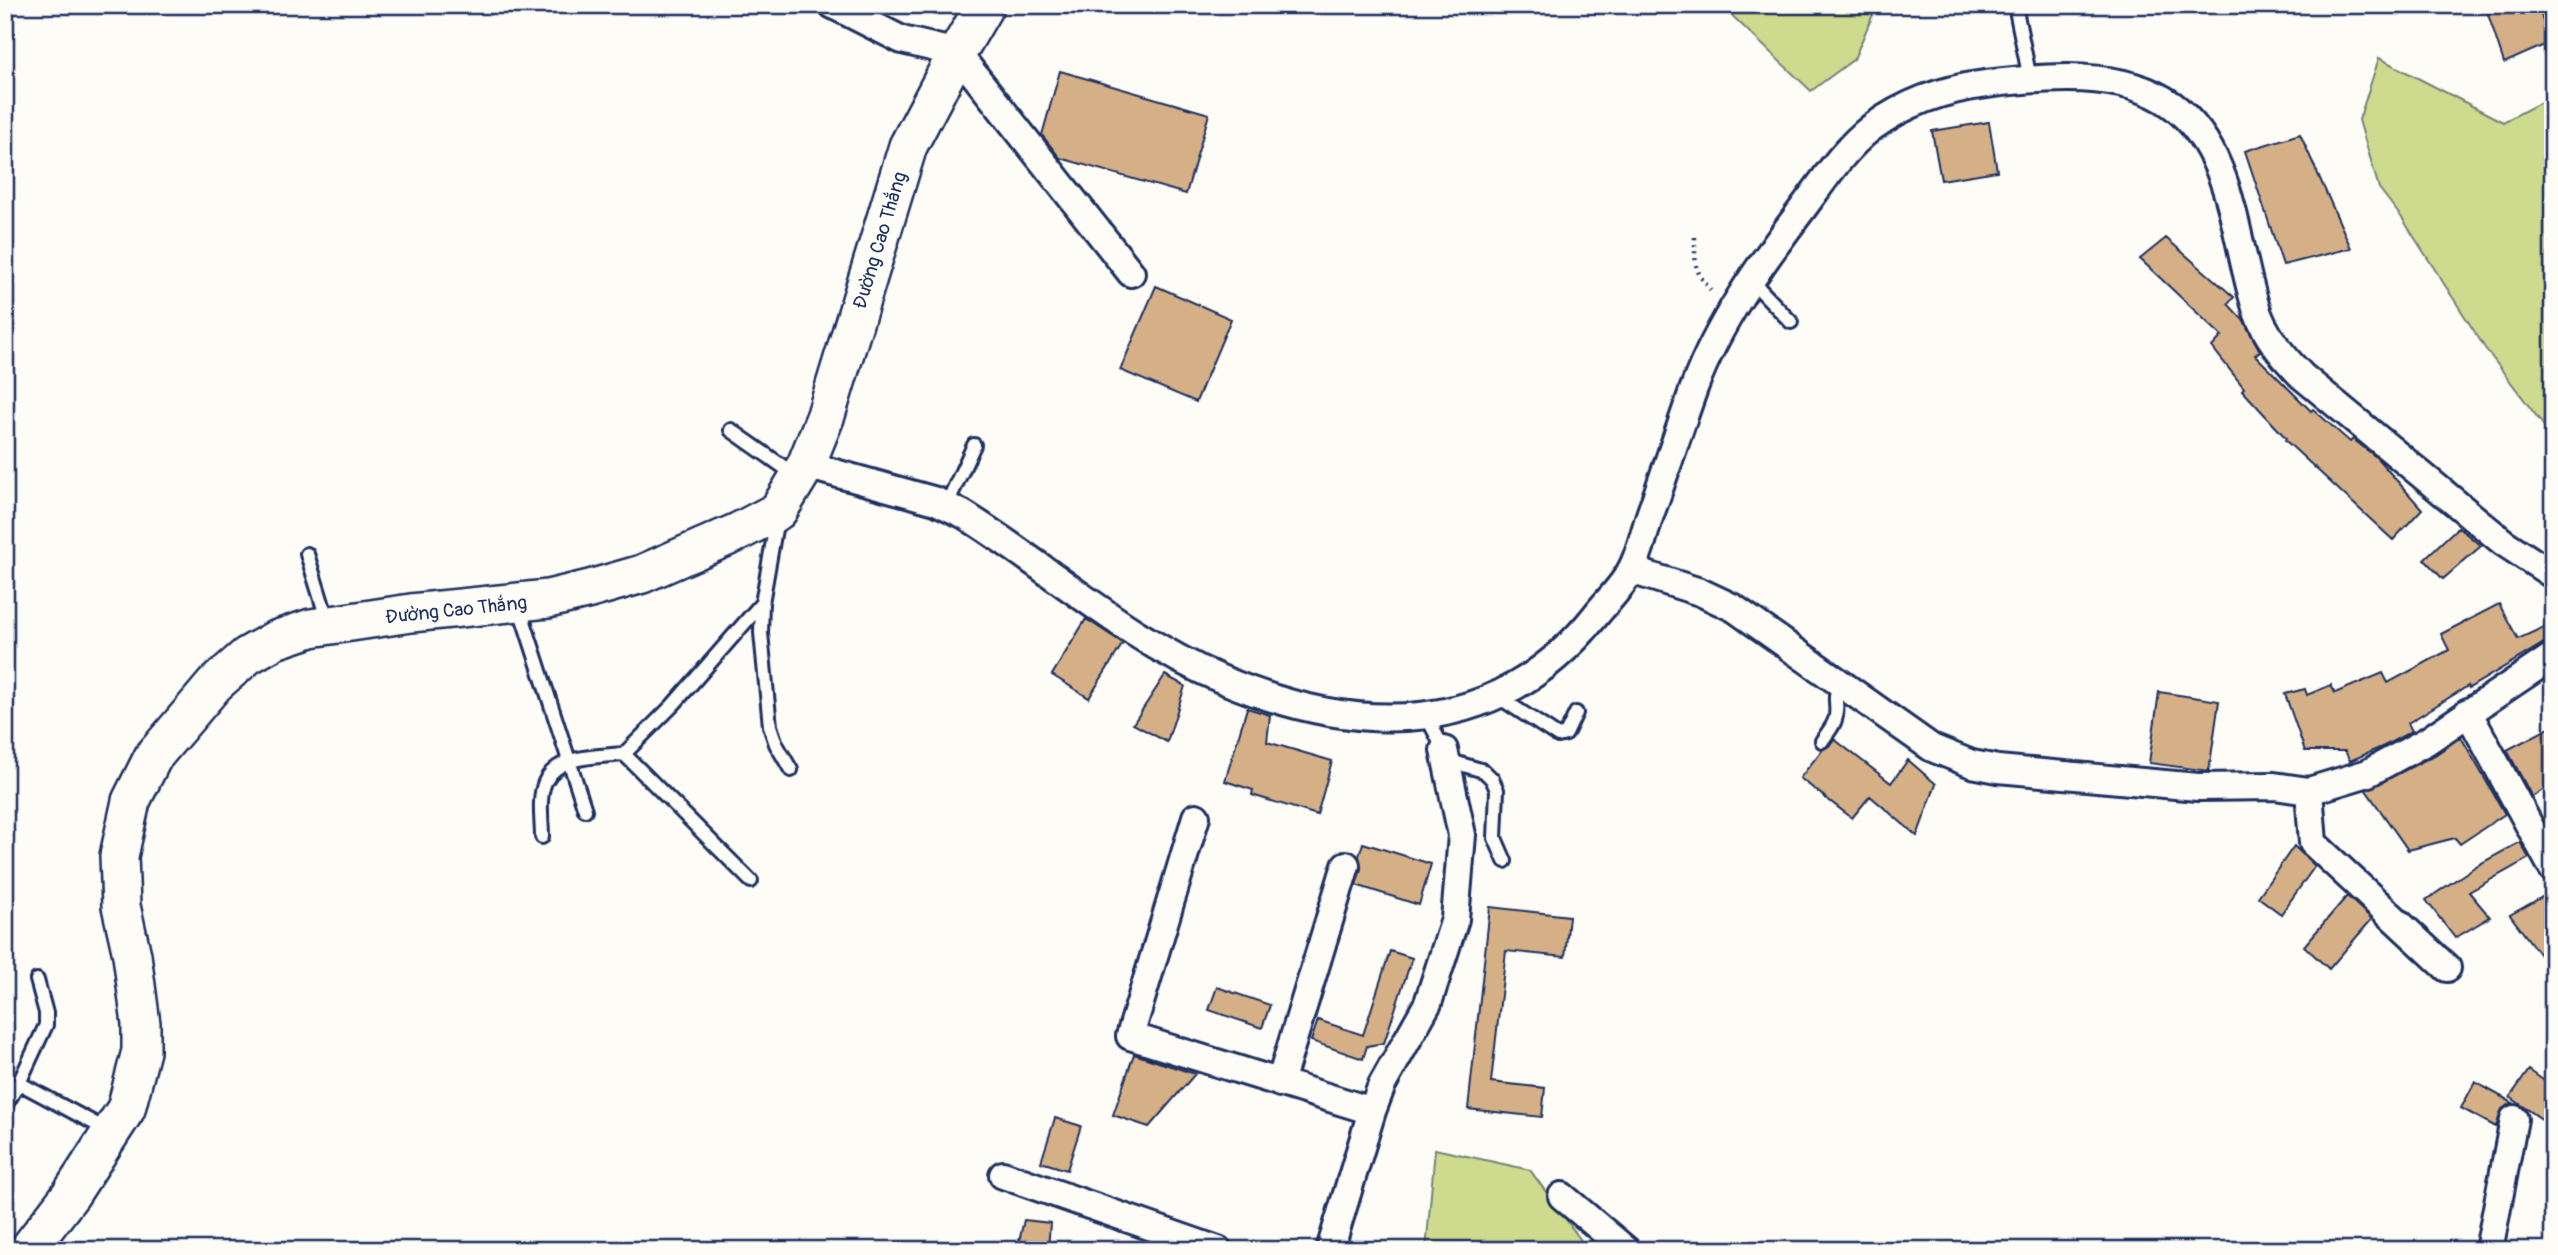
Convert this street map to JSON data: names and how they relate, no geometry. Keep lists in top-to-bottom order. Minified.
{"streets":{"street":["Đường Cao Thắng"]}}
